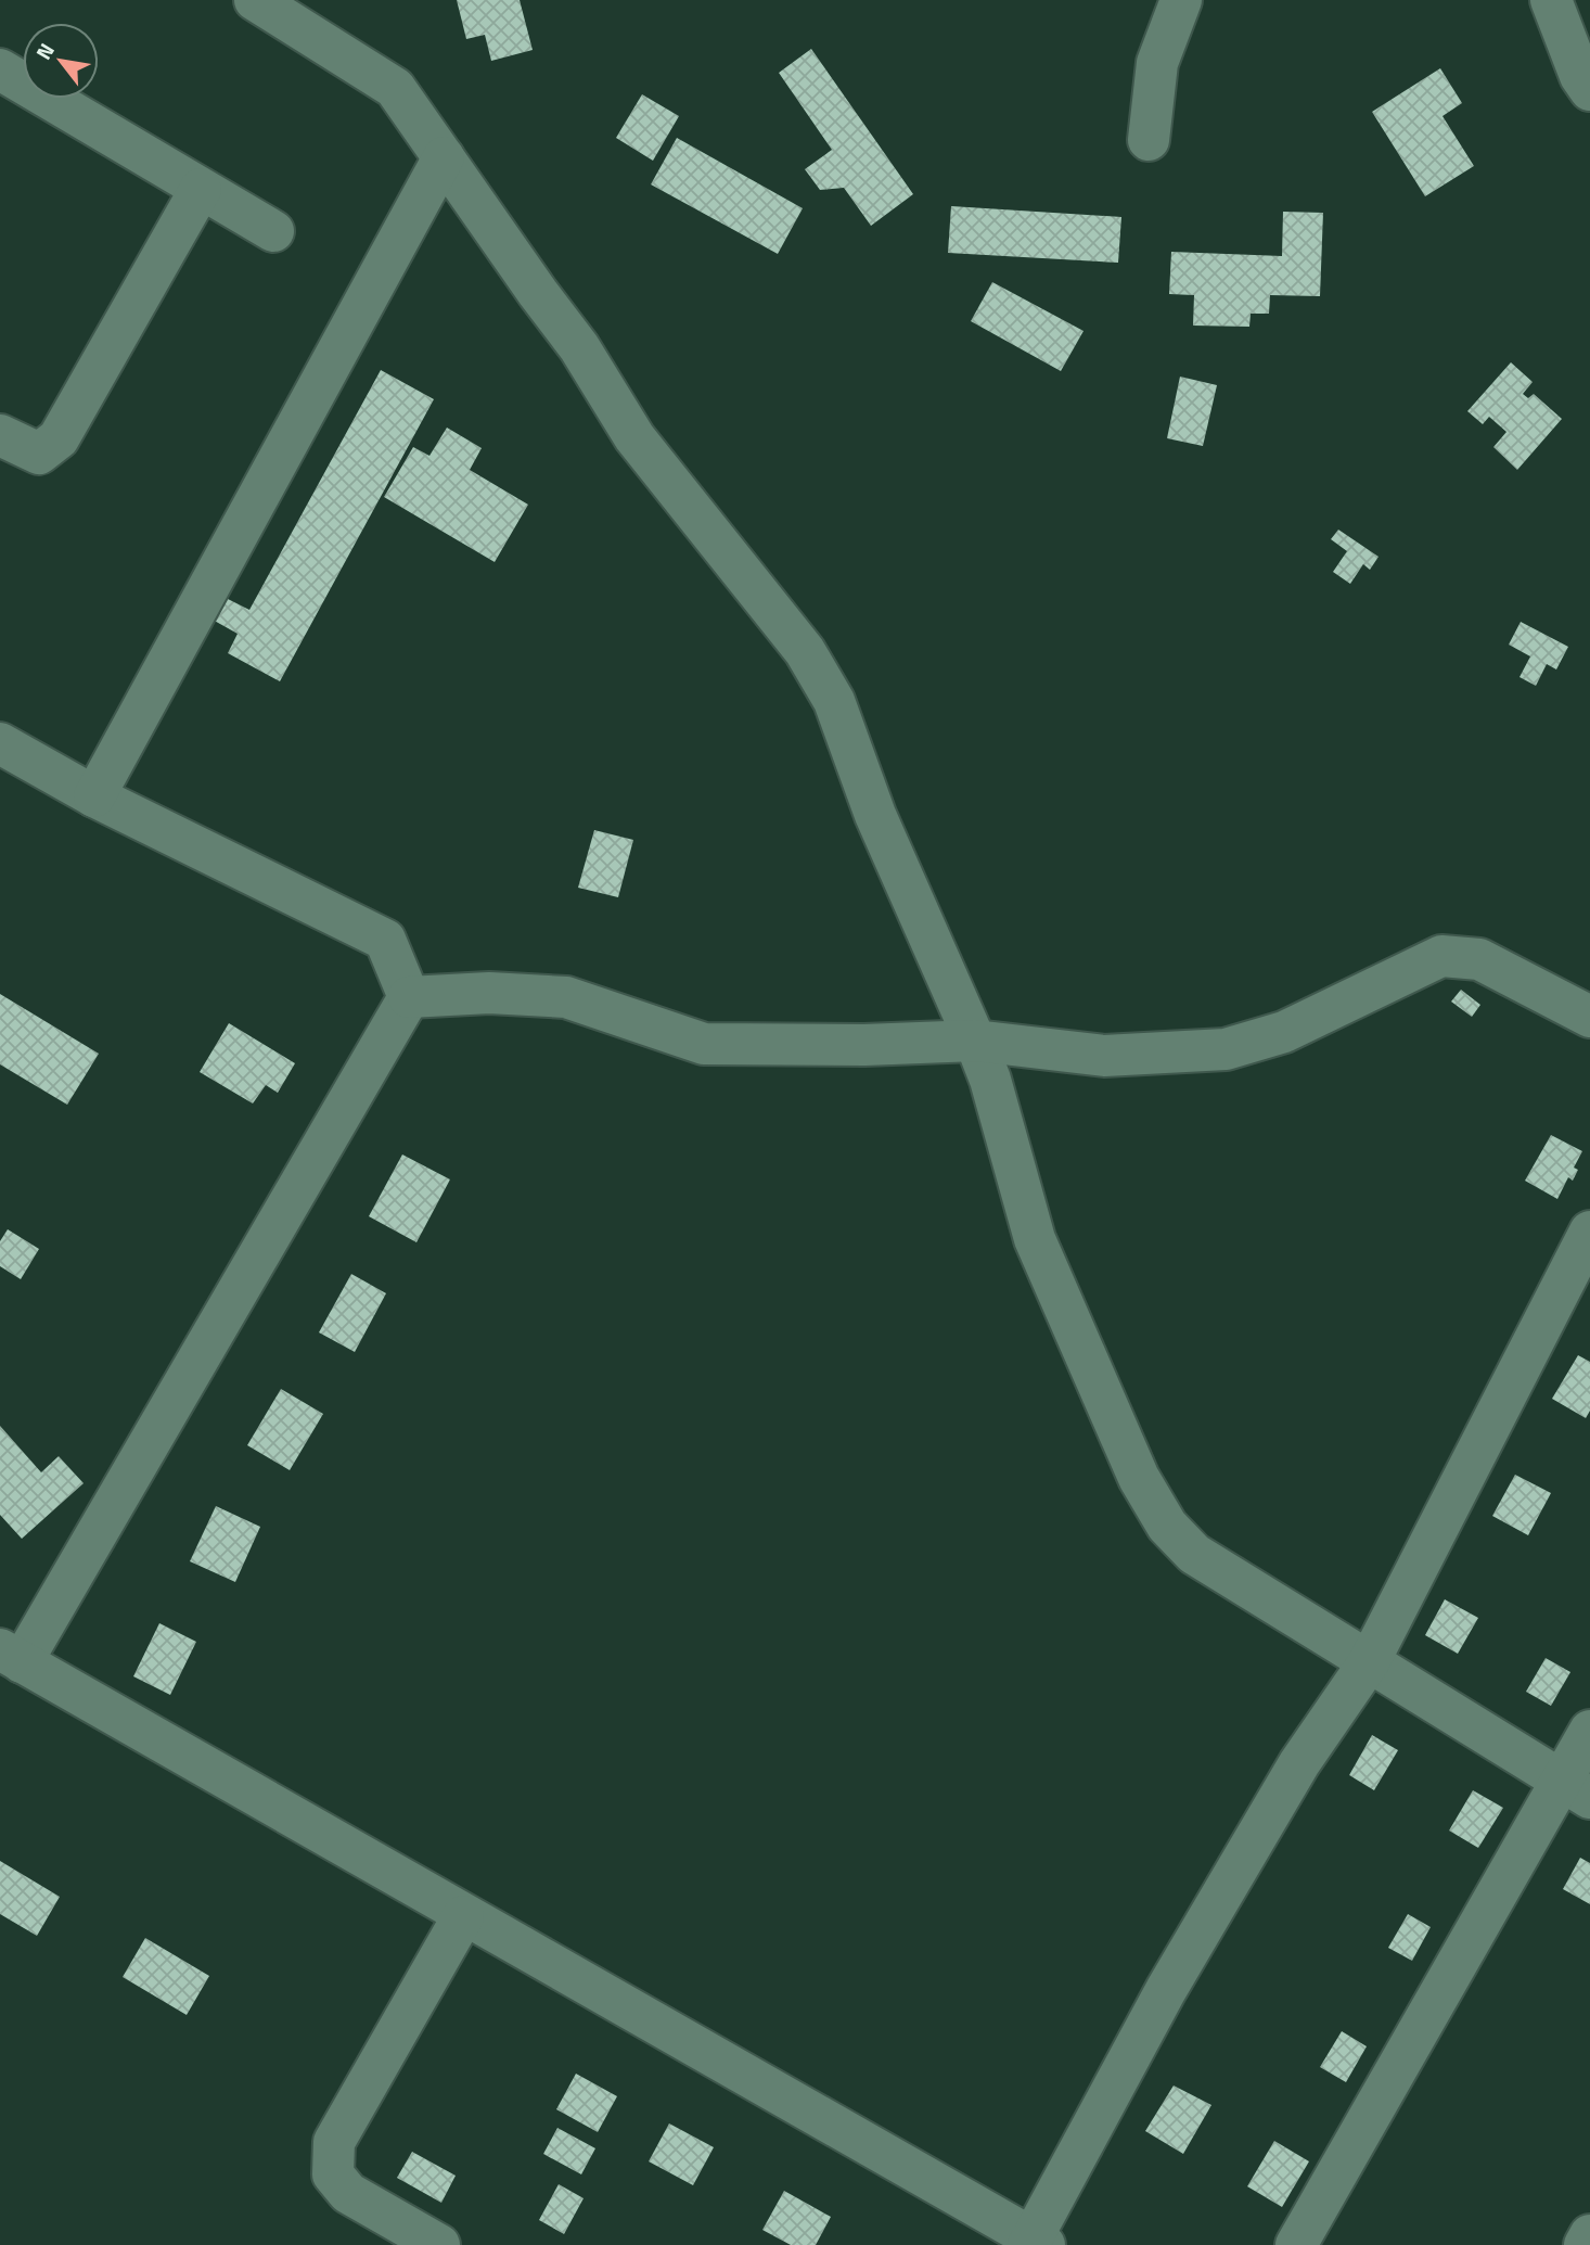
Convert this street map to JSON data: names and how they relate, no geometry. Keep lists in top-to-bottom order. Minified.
{"north":"top left"}
